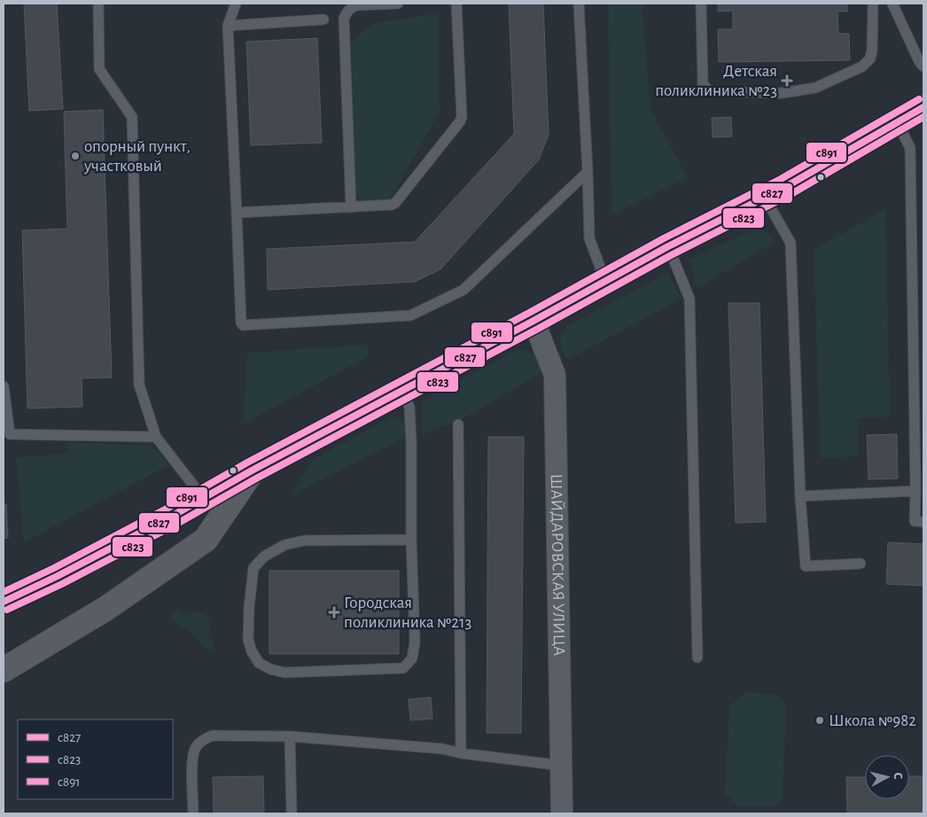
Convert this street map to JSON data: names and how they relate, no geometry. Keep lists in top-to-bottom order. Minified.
{"streets":{"street":["ШАЙДАРОВСКАЯ УЛИЦА"]},"places":{"health":["Детская поликлиника №23","Городская поликлиника №213"],"other":["опорный пункт, участковый","Школа №982"]},"lines":["transit line с891","transit line с827","transit line с823"],"legend":["с827","с823","с891"],"north":"right"}
